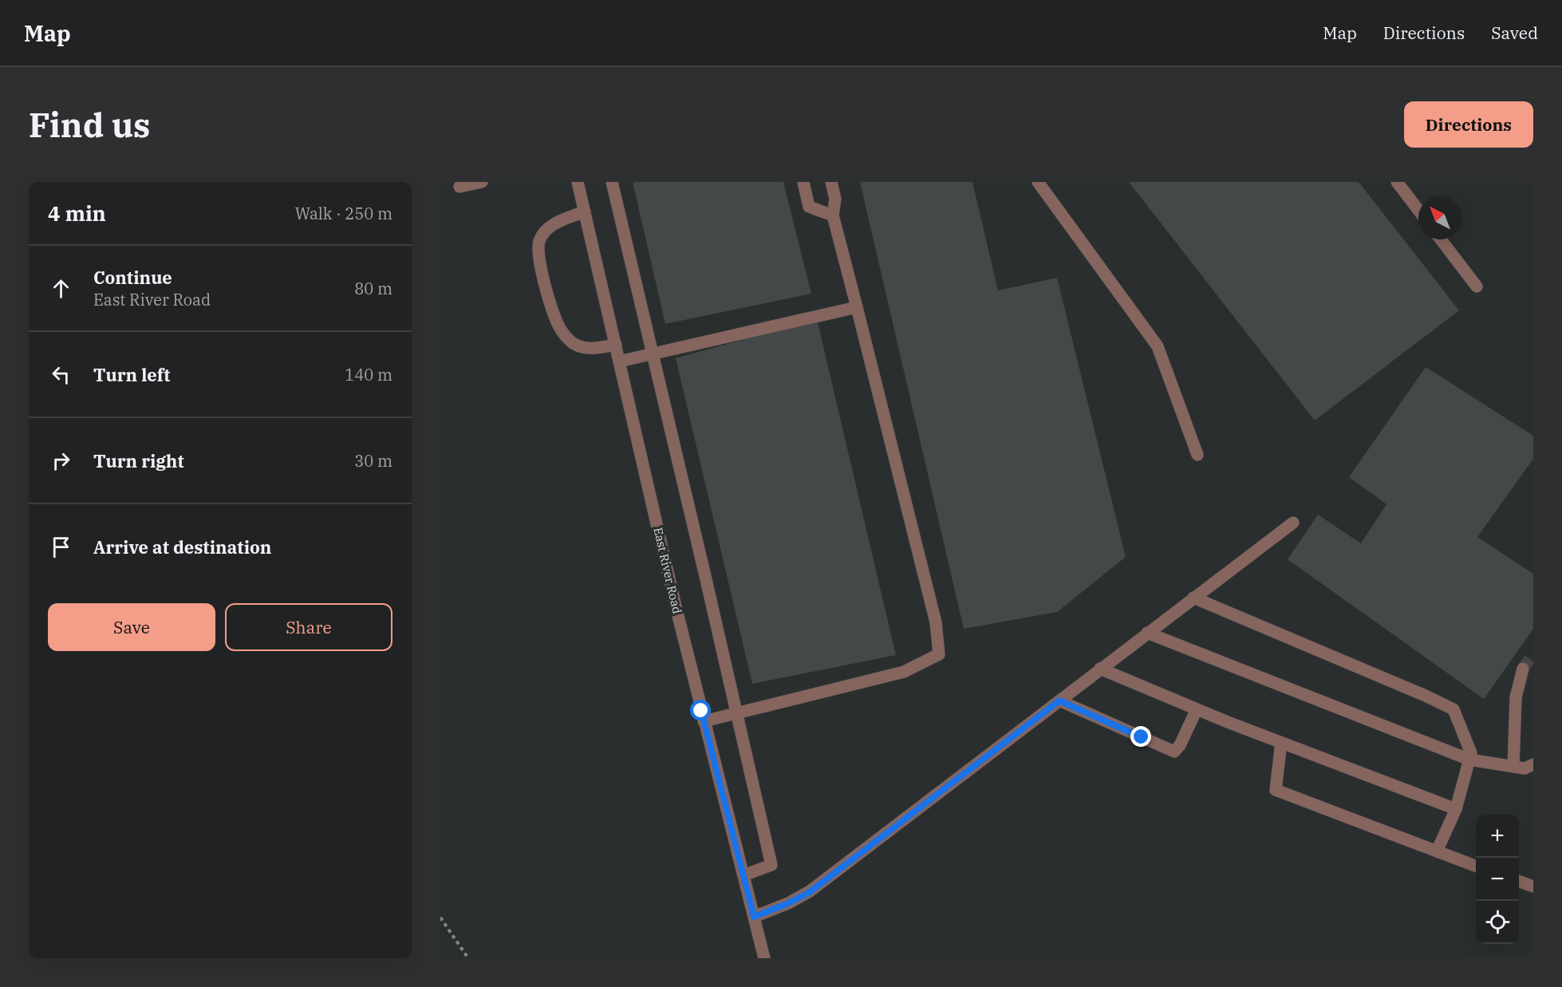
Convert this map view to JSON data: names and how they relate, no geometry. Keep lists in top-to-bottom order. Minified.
{"streets":{"street":["East River Road"]},"north":"top left","page":{"header":"Map","nav":["Map","Directions","Saved"],"buttons":["Directions",["Save","Share"]],"title":"Find us","heading":["4 min","Walk · 250 m"],"list":[["Continue","East River Road","80 m"],["Turn left","140 m"],["Turn right","30 m"],"Arrive at destination"],"map_buttons":["+","−"]}}
